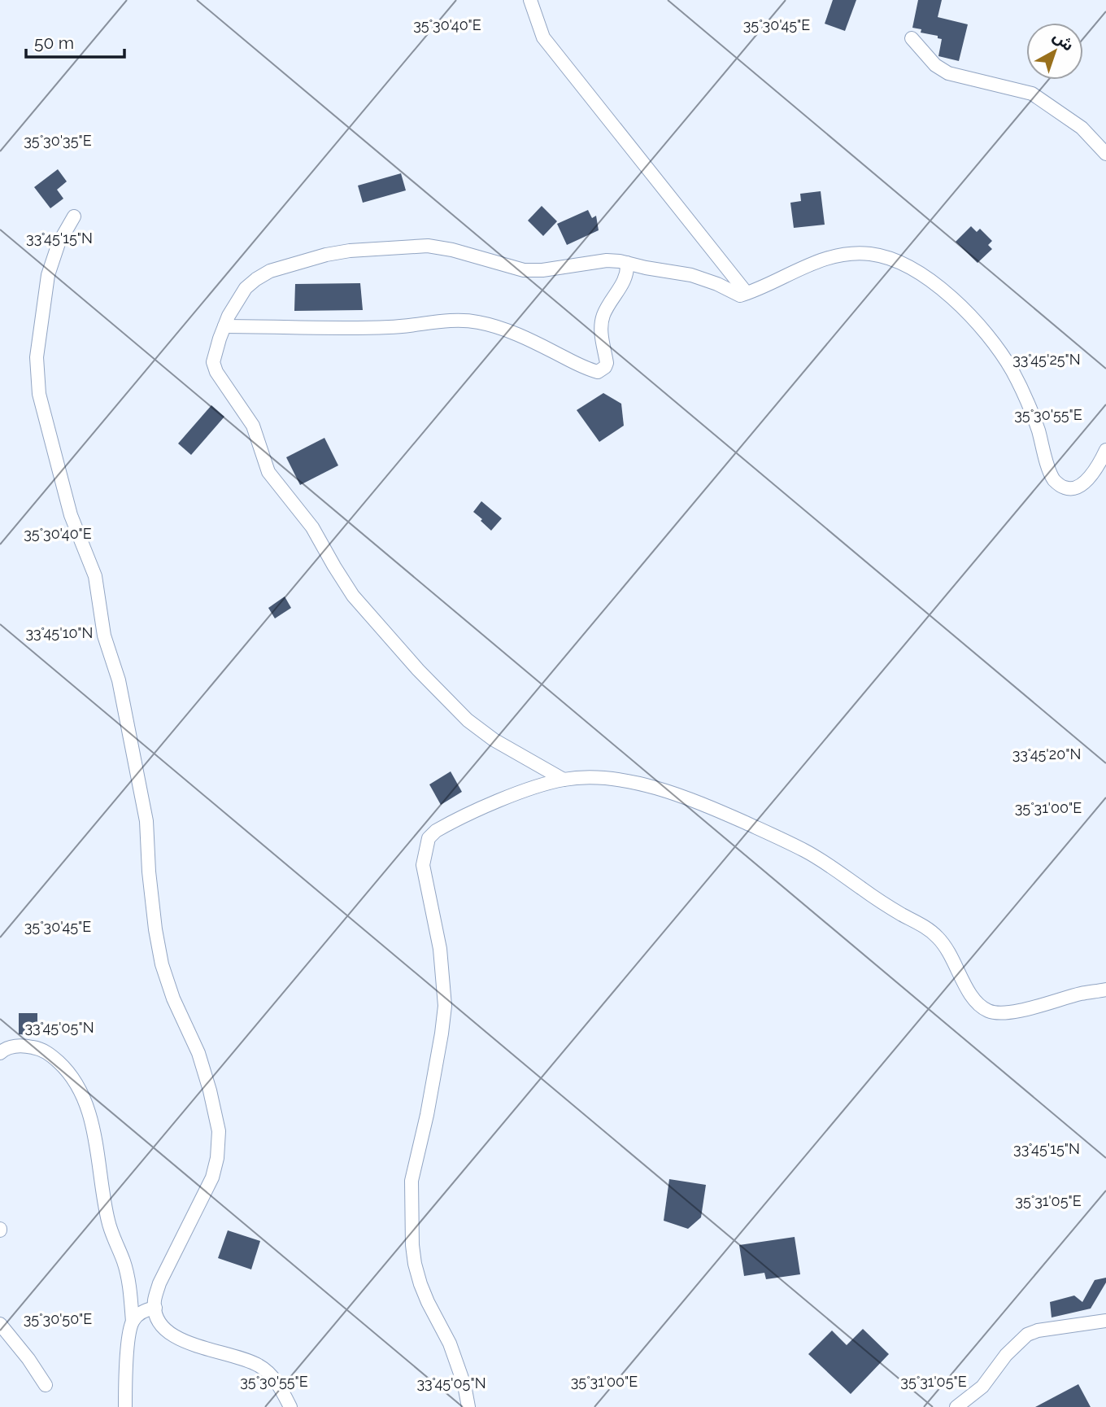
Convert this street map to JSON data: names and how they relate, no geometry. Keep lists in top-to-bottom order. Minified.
{"scale_bar":"50 m","north":"top right","coordinates":["35°30'40\"E","35°30'45\"E","35°30'35\"E","33°45'15\"N","33°45'25\"N","35°30'55\"E","33°45'10\"N","33°45'20\"N","35°31'00\"E","33°45'05\"N","35°31'05\"E","35°30'50\"E"]}
